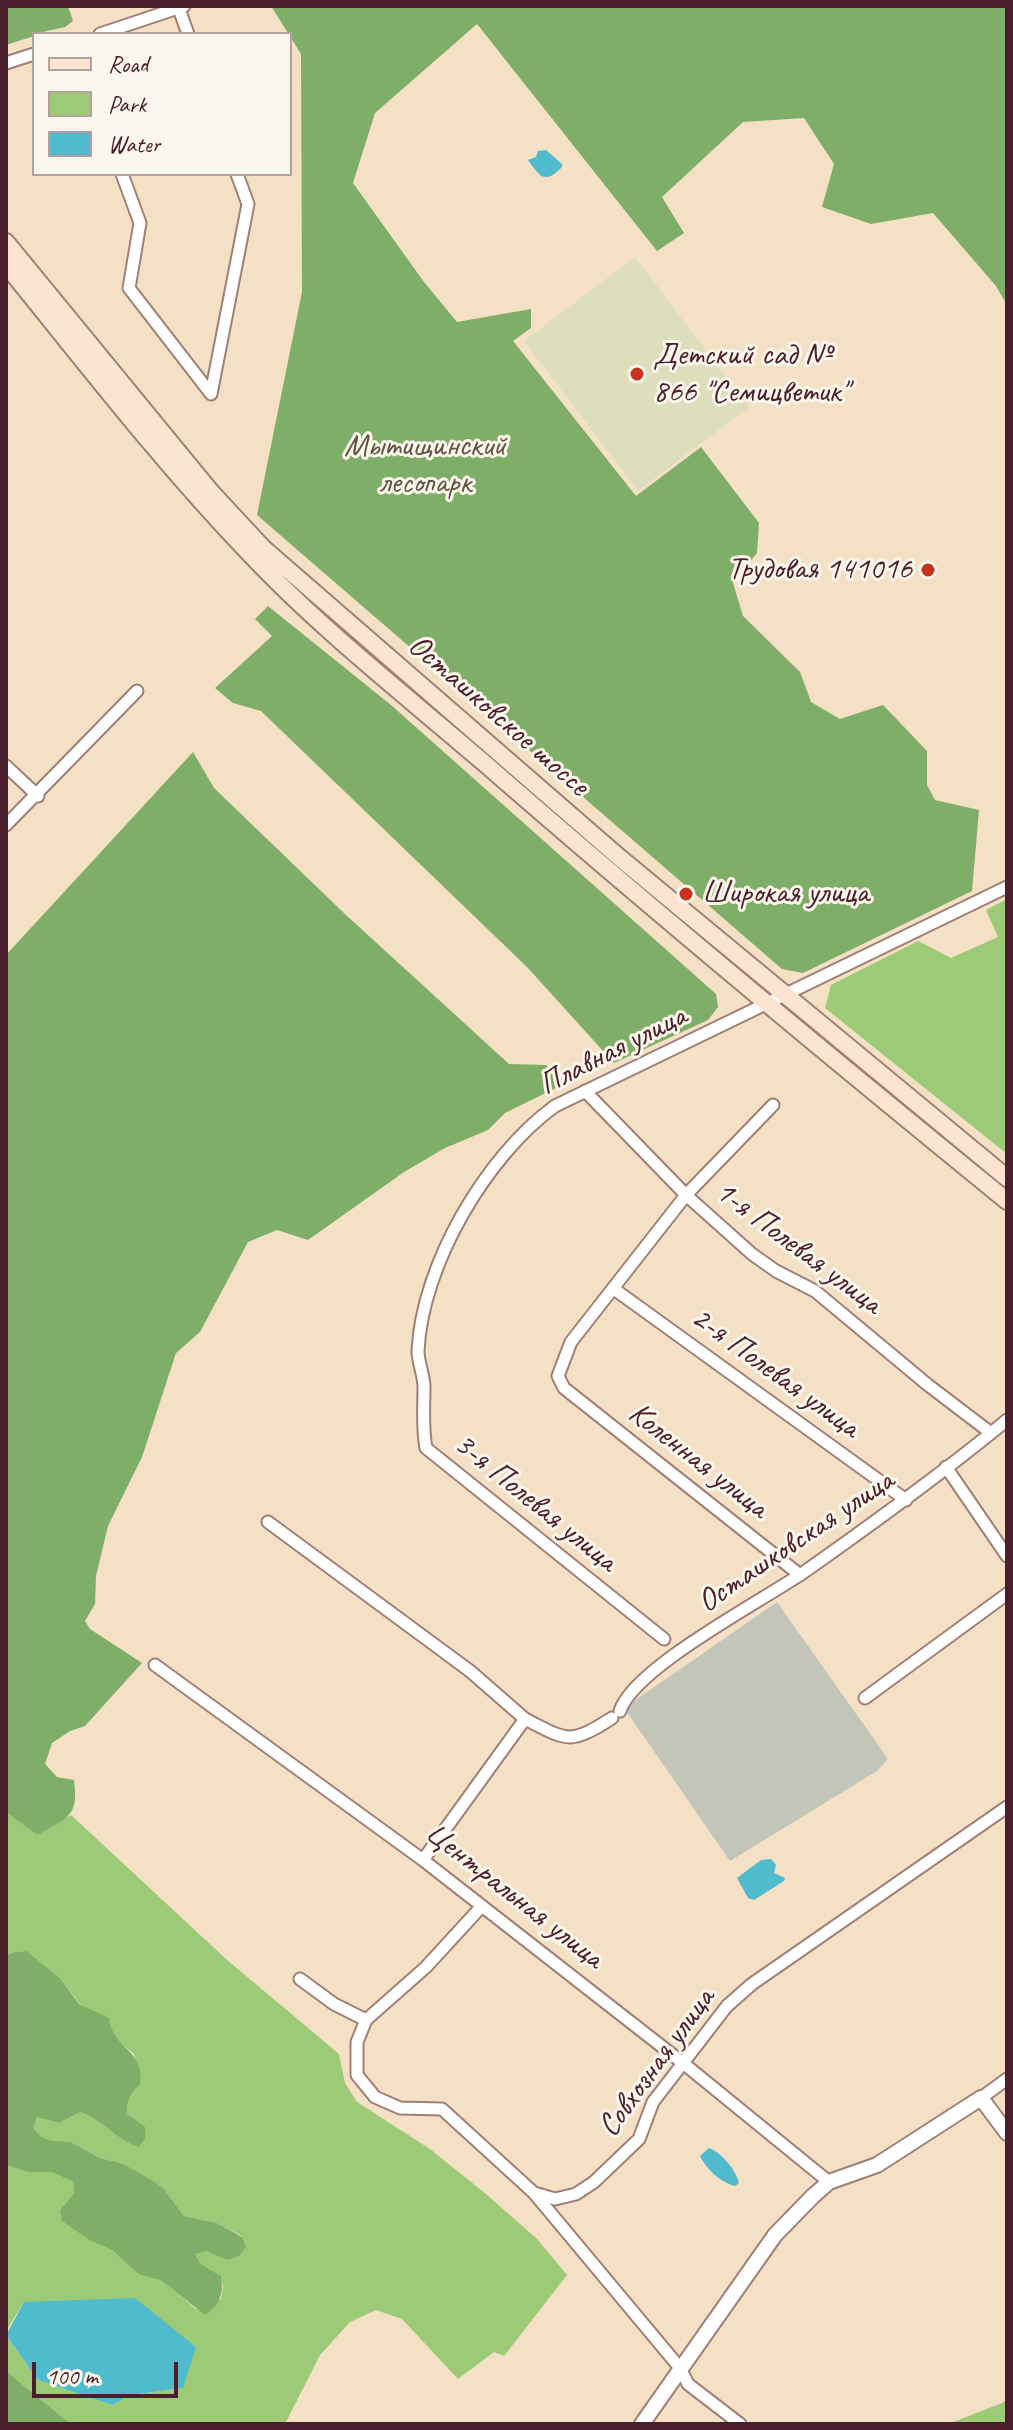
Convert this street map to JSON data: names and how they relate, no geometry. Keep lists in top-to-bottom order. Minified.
{"streets":{"main road":["Осташковское шоссе"],"street":["Плавная улица","1-я Полевая улица","2-я Полевая улица","Коленная улица","3-я Полевая улица","Осташковская улица","Центральная улица","Совхозная улица"]},"crossings":[["Осташковское шоссе","Плавная улица"],["Плавная улица","1-я Полевая улица"],["Плавная улица","3-я Полевая улица"],["1-я Полевая улица","Осташковская улица"],["2-я Полевая улица","Коленная улица"],["2-я Полевая улица","Осташковская улица"],["Коленная улица","Осташковская улица"],["Центральная улица","Совхозная улица"]],"parks":["Мытищинский лесопарк"],"places":["Детский сад № 866 \"Семицветик\"","Трудовая 141016","Широкая улица"],"legend":["Road","Park","Water"],"scale_bar":"100 m"}
